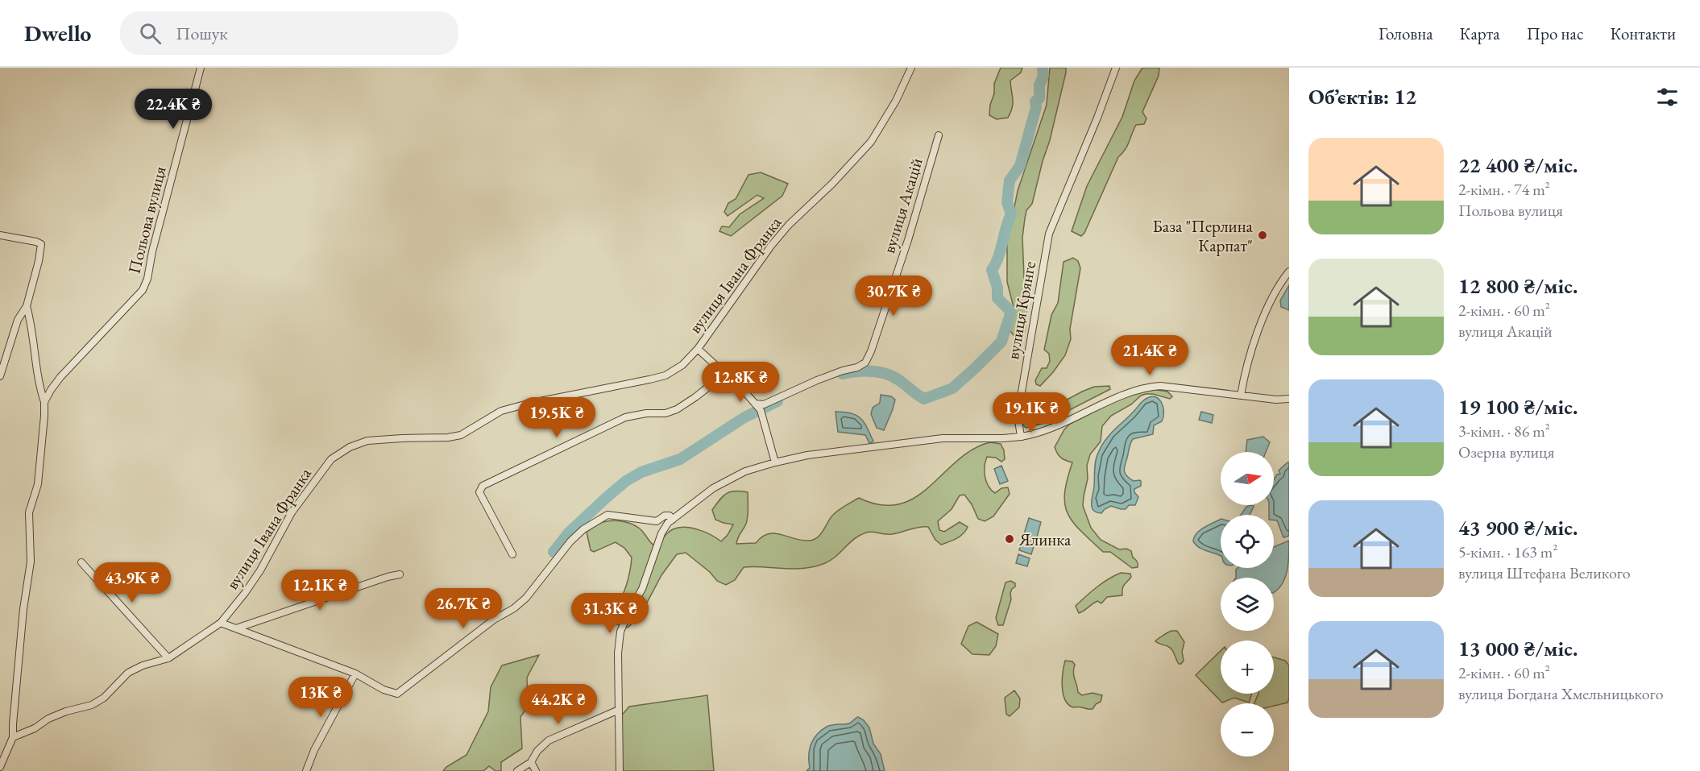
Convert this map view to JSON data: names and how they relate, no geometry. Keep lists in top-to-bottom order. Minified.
{"streets":{"street":["вулиця Акацій","Польова вулиця","вулиця Івана Франка","вулиця Крянге"]},"crossings":[["Польова вулиця","вулиця Івана Франка"]],"places":["База \"Перлина Карпат\"","Ялинка"],"north":"right","page":{"header":"Dwello","search":"Пошук","nav":["Головна","Карта","Про нас","Контакти"],"heading":"Об’єктів: 12","price":["22.4K ₴","30.7K ₴","21.4K ₴","12.8K ₴","19.1K ₴","19.5K ₴","43.9K ₴","12.1K ₴","26.7K ₴","31.3K ₴","13K ₴","44.2K ₴"],"list":[{"name":"22 400 ₴/міс.","note":"2-кімн. · 74 m² · Польова вулиця"},{"name":"12 800 ₴/міс.","note":"2-кімн. · 60 m² · вулиця Акацій"},{"name":"19 100 ₴/міс.","note":"3-кімн. · 86 m² · Озерна вулиця"},{"name":"43 900 ₴/міс.","note":"5-кімн. · 163 m² · вулиця Штефана Великого"},{"name":"13 000 ₴/міс.","note":"2-кімн. · 60 m² · вулиця Богдана Хмельницького"}],"map_buttons":["+","−"]}}
